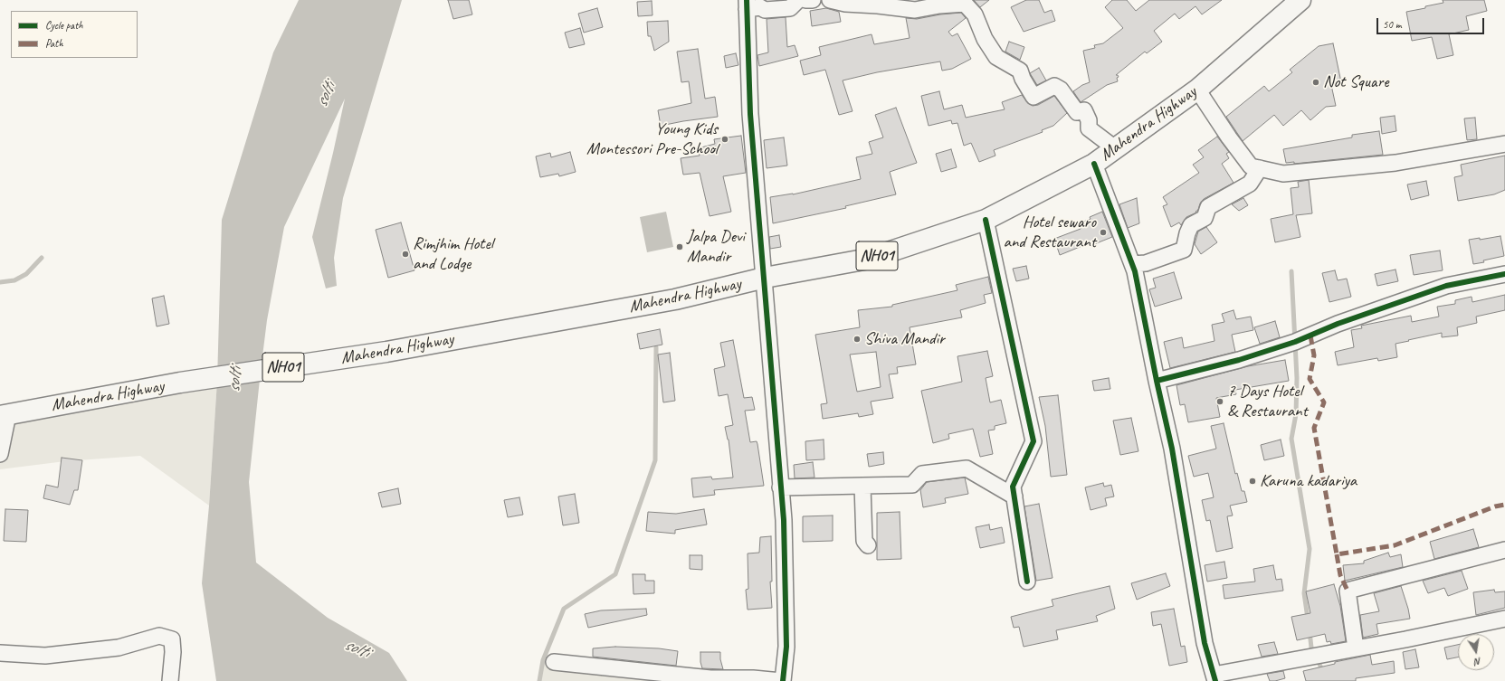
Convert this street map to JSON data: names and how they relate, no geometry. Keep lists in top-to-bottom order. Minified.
{"streets":{"highway":["Mahendra Highway","NH01"]},"water":["solti"],"places":["Not Square","Young Kids Montessori Pre-School","Hotel sewaro and Restaurant","Jalpa Devi Mandir","Rimjhim Hotel and Lodge","Shiva Mandir","7 Days Hotel & Restaurant","Karuna kadariya"],"legend":["Cycle path","Path"],"scale_bar":"50 m","north":"bottom"}
